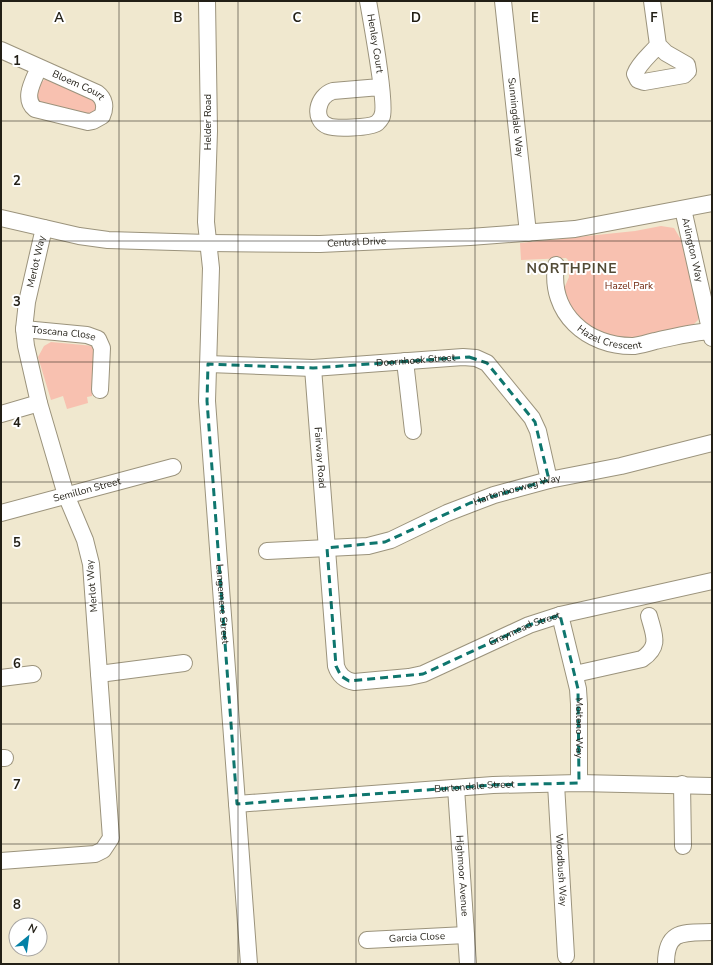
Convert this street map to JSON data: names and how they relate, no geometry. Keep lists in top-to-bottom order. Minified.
{"streets":{"street":["Henley Court","Bloem Court","Sunningdale Way","Helder Road","Central Drive","Arlington Way","Merlot Way","Hazel Crescent","Toscana Close","Doornhoek Street","Fairway Road","Semillon Street","Hartenbosweg Way","Langemere Street","Greymead Street","Molteno Way","Burtondale Street","Woodbush Way","Highmoor Avenue","Garcia Close"]},"crossings":[["Sunningdale Way","Central Drive"],["Helder Road","Central Drive"],["Helder Road","Langemere Street"],["Central Drive","Arlington Way"],["Central Drive","Merlot Way"],["Central Drive","Langemere Street"],["Arlington Way","Hazel Crescent"],["Merlot Way","Toscana Close"],["Merlot Way","Semillon Street"],["Doornhoek Street","Fairway Road"],["Doornhoek Street","Hartenbosweg Way"],["Doornhoek Street","Langemere Street"],["Fairway Road","Hartenbosweg Way"],["Fairway Road","Greymead Street"],["Langemere Street","Burtondale Street"],["Greymead Street","Molteno Way"],["Molteno Way","Burtondale Street"],["Burtondale Street","Woodbush Way"],["Burtondale Street","Highmoor Avenue"],["Highmoor Avenue","Garcia Close"]],"districts":["NORTHPINE"],"parks":["Hazel Park"],"north":"top right","grid":{"columns":["A","B","C","D","E","F"],"rows":["1","2","3","4","5","6","7","8"]}}
